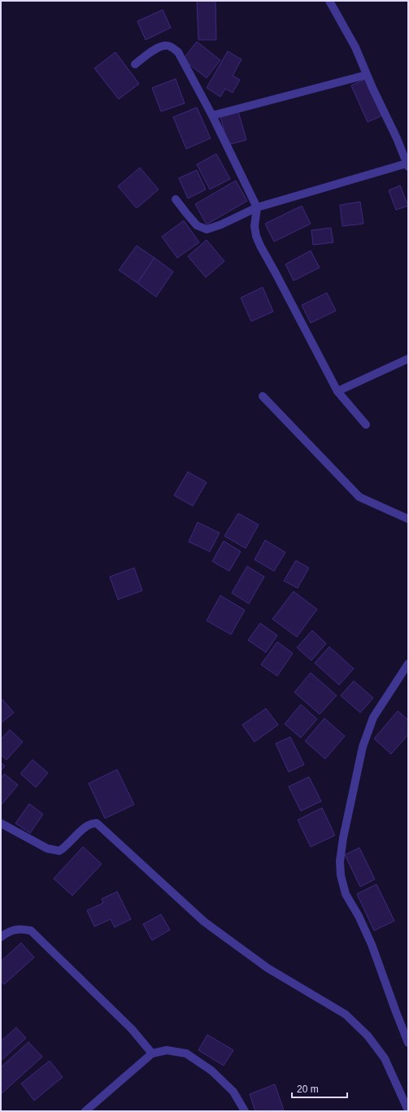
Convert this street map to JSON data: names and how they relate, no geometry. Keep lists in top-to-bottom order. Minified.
{"scale_bar":"20 m"}
